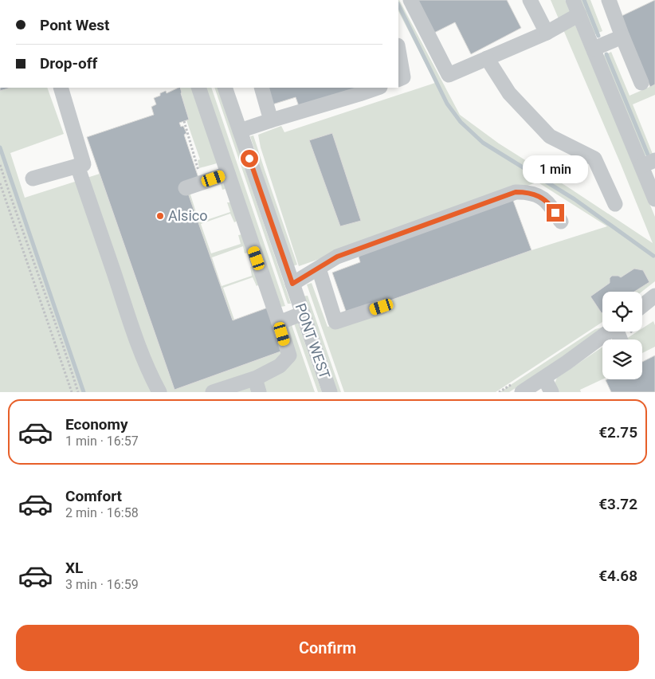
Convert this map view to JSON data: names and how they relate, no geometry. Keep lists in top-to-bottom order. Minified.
{"streets":{"street":["PONT WEST"]},"places":["Alsico"],"page":{"banner":["Pont West","Drop-off"],"bubble":"1 min","list":[{"name":"Economy","note":"1 min · 16:57","value":"€2.75"},{"name":"Comfort","note":"2 min · 16:58","value":"€3.72"},{"name":"XL","note":"3 min · 16:59","value":"€4.68"}],"buttons":"Confirm"}}
